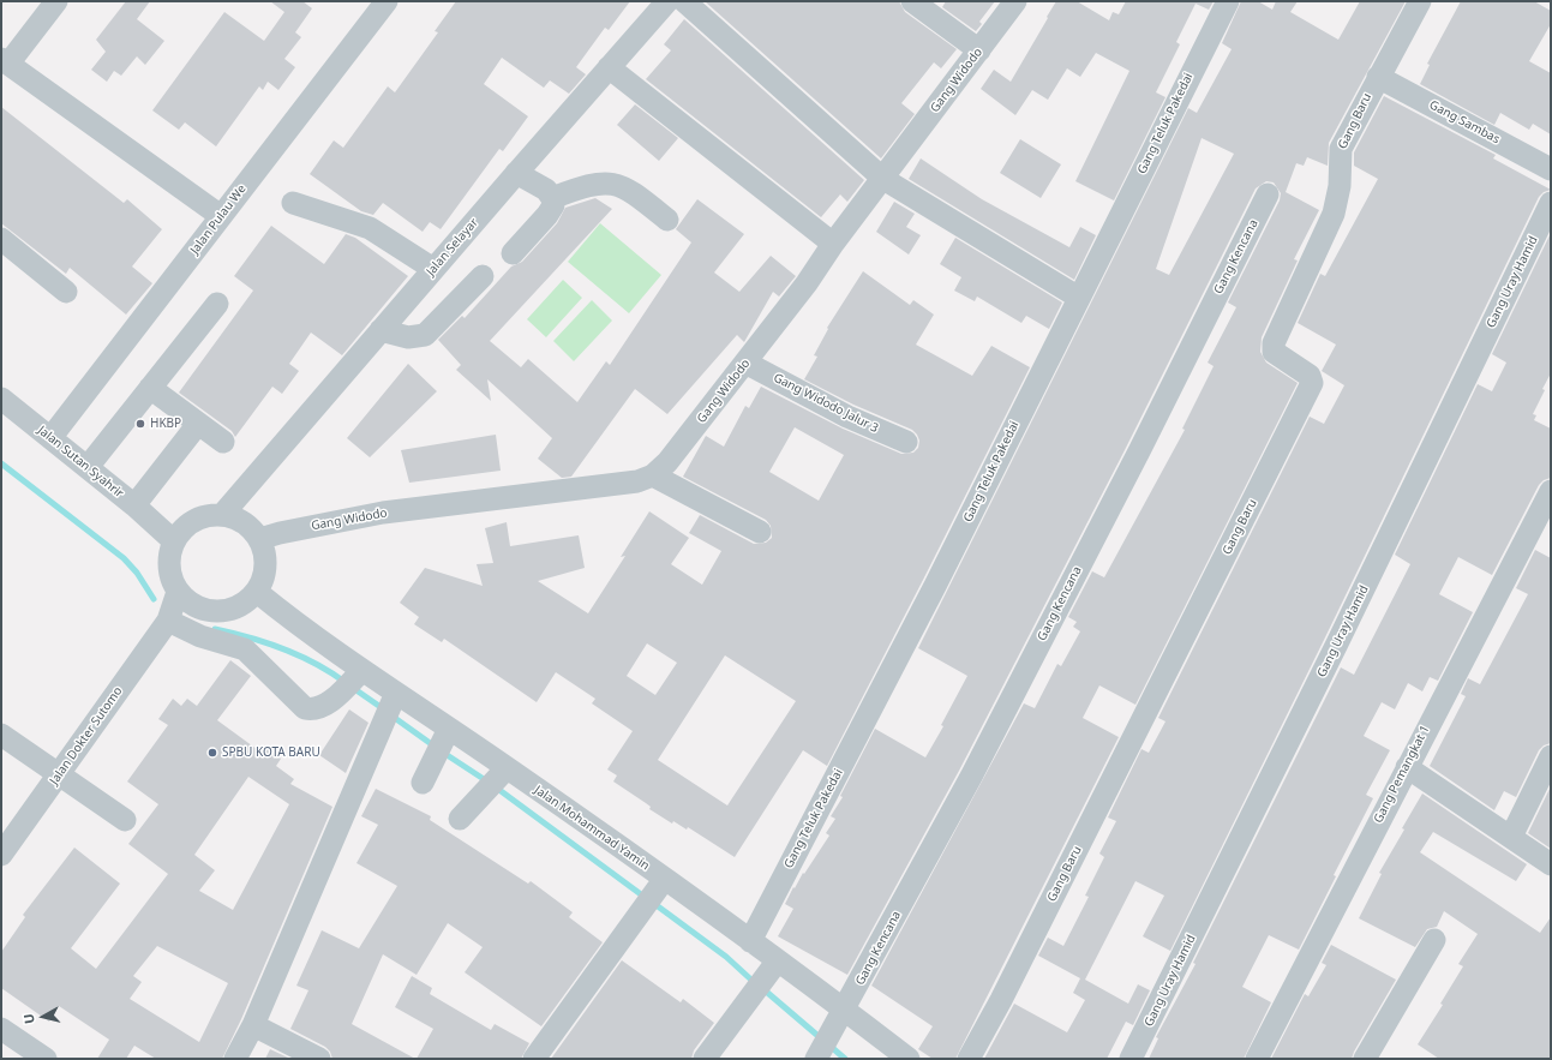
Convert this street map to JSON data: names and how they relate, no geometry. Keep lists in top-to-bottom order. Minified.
{"streets":{"street":["Gang Widodo","Gang Baru","Gang Sambas","Gang Teluk Pakedai","Jalan Pulau We","Jalan Selayar","Gang Kencana","Gang Uray Hamid","Gang Widodo Jalur 3","Jalan Sutan Syahrir","Jalan Dokter Sutomo","Gang Pemangkat 1","Jalan Mohammad Yamin"]},"crossings":[["Gang Widodo","Jalan Selayar"],["Gang Widodo","Gang Widodo Jalur 3"],["Gang Widodo","Jalan Sutan Syahrir"],["Gang Widodo","Jalan Dokter Sutomo"],["Gang Widodo","Jalan Mohammad Yamin"],["Gang Baru","Gang Sambas"],["Gang Teluk Pakedai","Jalan Mohammad Yamin"],["Jalan Pulau We","Jalan Sutan Syahrir"],["Jalan Selayar","Jalan Sutan Syahrir"],["Jalan Selayar","Jalan Dokter Sutomo"],["Jalan Selayar","Jalan Mohammad Yamin"],["Gang Kencana","Jalan Mohammad Yamin"],["Jalan Sutan Syahrir","Jalan Dokter Sutomo"],["Jalan Sutan Syahrir","Jalan Mohammad Yamin"],["Jalan Dokter Sutomo","Jalan Mohammad Yamin"]],"places":["HKBP","SPBU KOTA BARU"],"north":"left"}
